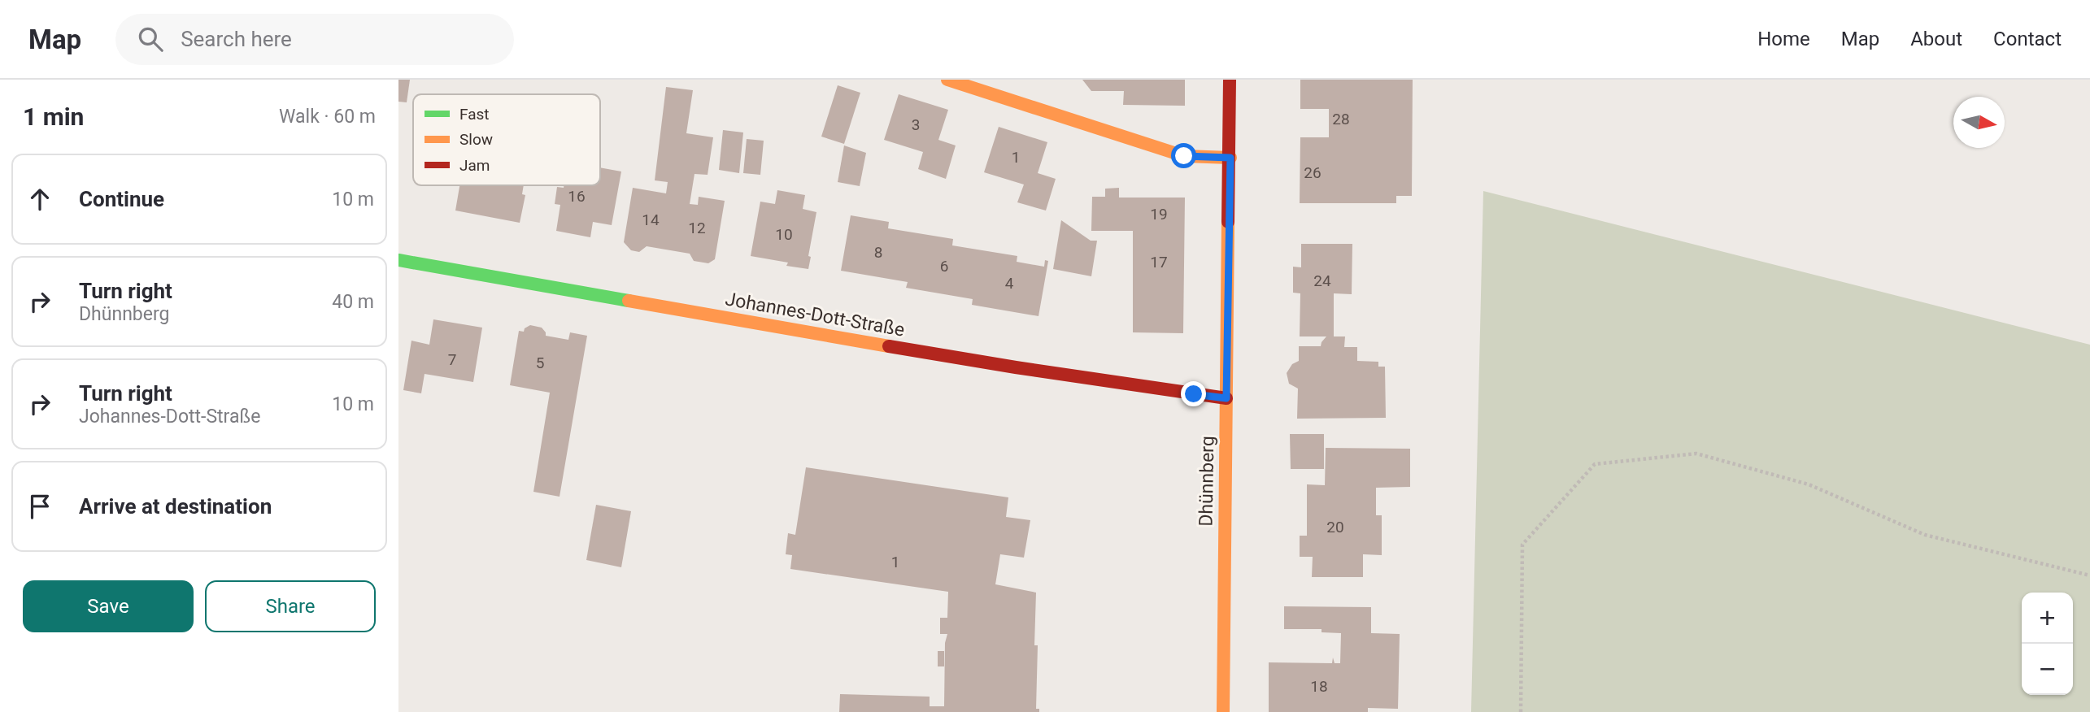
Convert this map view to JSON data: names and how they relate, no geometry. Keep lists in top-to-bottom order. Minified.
{"streets":{"street":["Johannes-Dott-Straße","Dhünnberg"]},"crossings":[["Johannes-Dott-Straße","Dhünnberg"]],"house_numbers":["28","3","1","26","16","19","14","12","10","8","17","6","24","4","7","5","20","1","18"],"legend":["Fast","Slow","Jam"],"north":"right","page":{"header":"Map","search":"Search here","nav":["Home","Map","About","Contact"],"heading":["1 min","Walk · 60 m"],"list":[["Continue","10 m"],["Turn right","Dhünnberg","40 m"],["Turn right","Johannes-Dott-Straße","10 m"],"Arrive at destination"],"buttons":["Save","Share"],"map_buttons":["+","−"]}}
